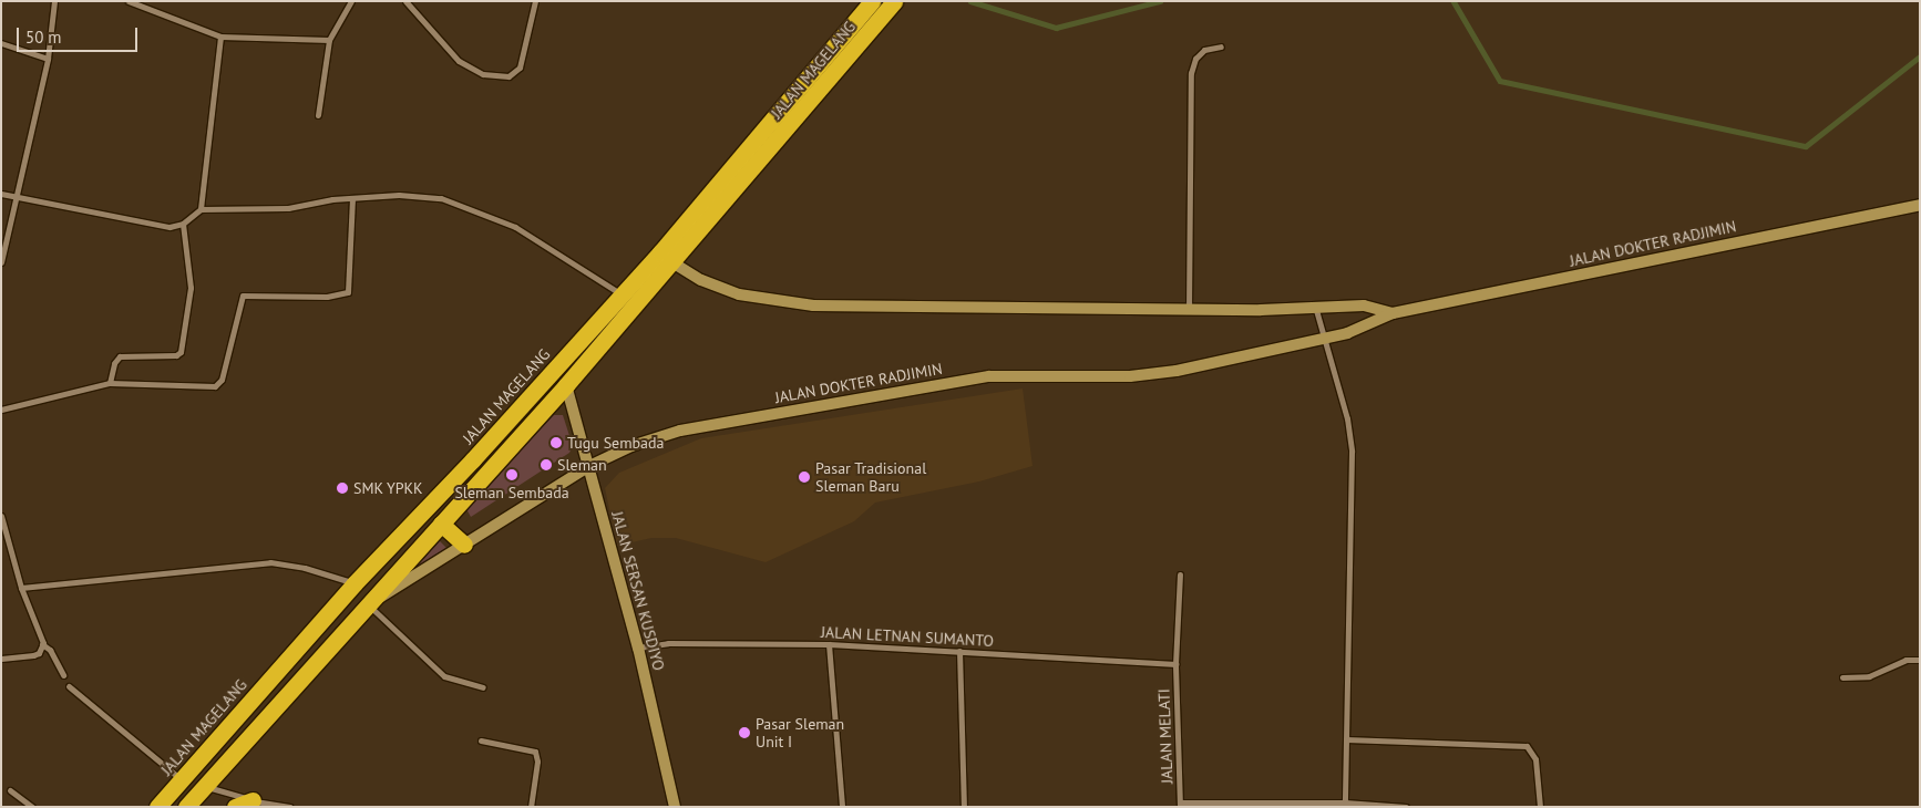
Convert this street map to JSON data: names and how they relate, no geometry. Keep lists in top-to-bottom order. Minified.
{"streets":{"highway":["JALAN MAGELANG"],"main road":["JALAN DOKTER RADJIMIN","JALAN SERSAN KUSDIYO"],"street":["JALAN LETNAN SUMANTO","JALAN MELATI"]},"crossings":[["JALAN MAGELANG","JALAN DOKTER RADJIMIN"],["JALAN MAGELANG","JALAN SERSAN KUSDIYO"],["JALAN DOKTER RADJIMIN","JALAN SERSAN KUSDIYO"],["JALAN SERSAN KUSDIYO","JALAN LETNAN SUMANTO"],["JALAN LETNAN SUMANTO","JALAN MELATI"]],"places":["Tugu Sembada","Sleman","Sleman Sembada","Pasar Tradisional Sleman Baru","SMK YPKK","Pasar Sleman Unit I"],"scale_bar":"50 m"}
